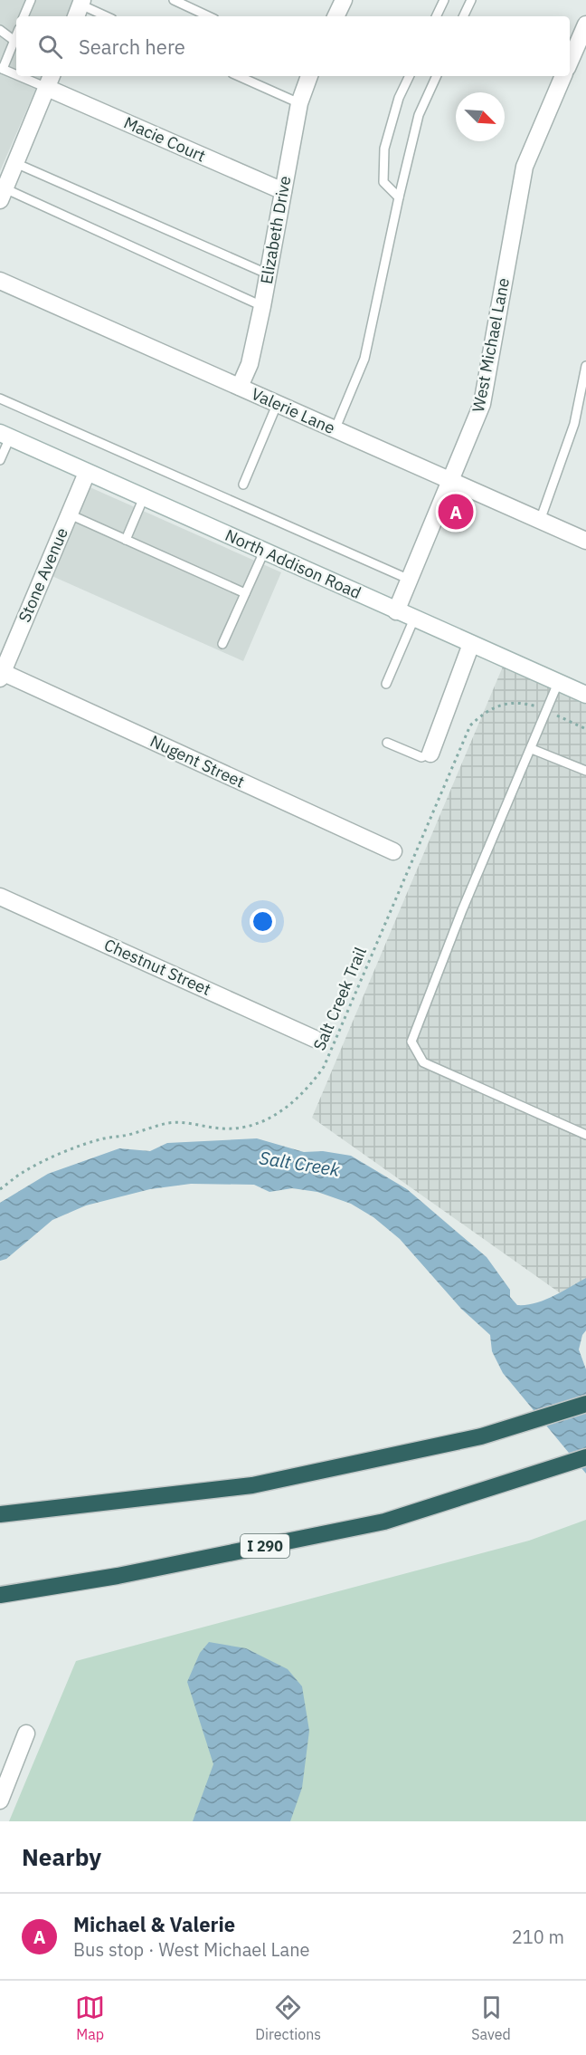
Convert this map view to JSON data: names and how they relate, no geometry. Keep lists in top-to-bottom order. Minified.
{"streets":{"highway":["I 290"],"street":["Macie Court","Elizabeth Drive","West Michael Lane","Valerie Lane","North Addison Road","Stone Avenue","Nugent Street","Chestnut Street"],"path":["Salt Creek Trail"]},"crossings":[["Macie Court","Elizabeth Drive"],["Elizabeth Drive","Valerie Lane"],["West Michael Lane","Valerie Lane"],["West Michael Lane","North Addison Road"],["North Addison Road","Stone Avenue"],["Stone Avenue","Nugent Street"]],"water":["Salt Creek"],"north":"bottom right","page":{"search":"Search here","pins":"A","heading":"Nearby","list":[{"mark":"A","name":"Michael & Valerie","note":"Bus stop · West Michael Lane","value":"210 m"}],"nav":["Map","Directions","Saved"]}}
